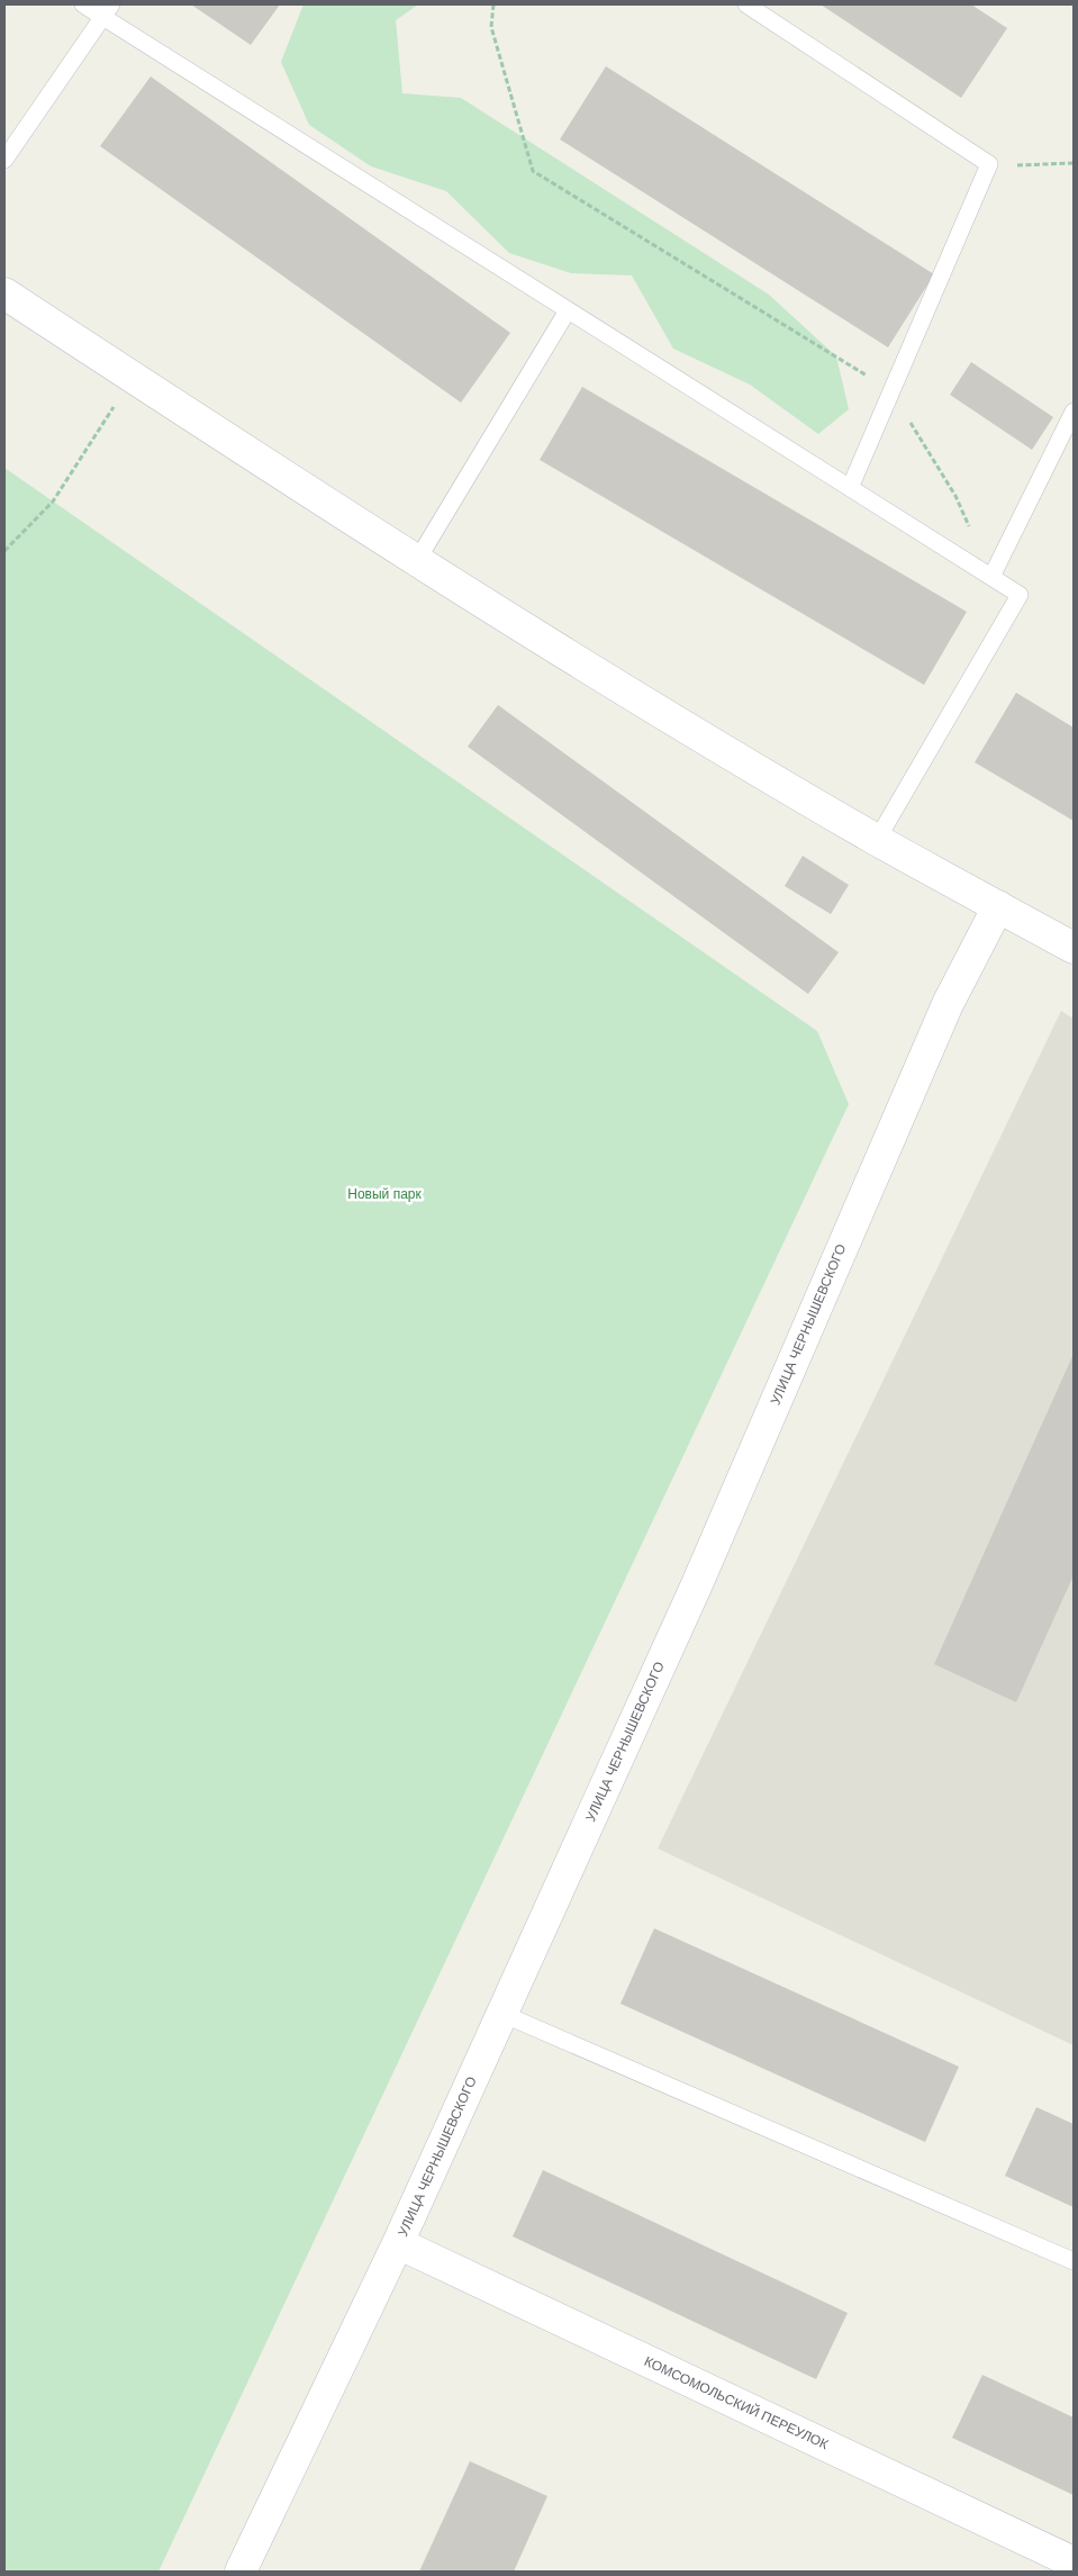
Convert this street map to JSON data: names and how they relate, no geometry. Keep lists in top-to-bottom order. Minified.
{"streets":{"street":["УЛИЦА ЧЕРНЫШЕВСКОГО","КОМСОМОЛЬСКИЙ ПЕРЕУЛОК"]},"crossings":[["УЛИЦА ЧЕРНЫШЕВСКОГО","КОМСОМОЛЬСКИЙ ПЕРЕУЛОК"]],"parks":["Новый парк"]}
